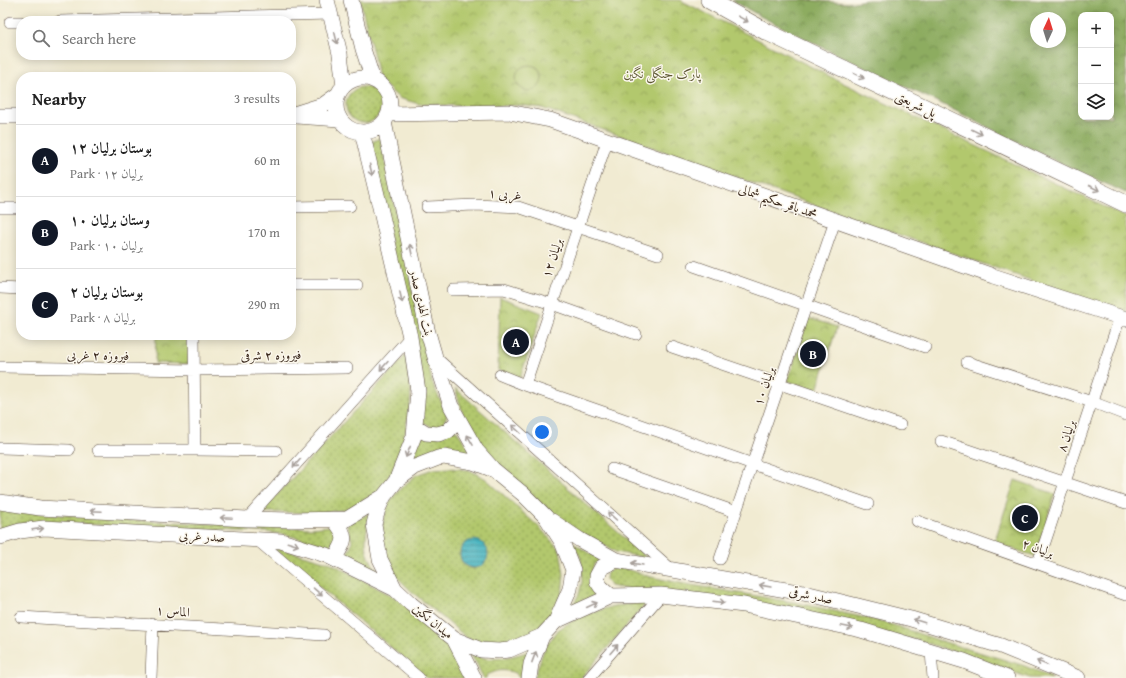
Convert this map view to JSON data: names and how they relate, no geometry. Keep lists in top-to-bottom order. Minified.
{"streets":{"main road":["پل شریعتی"],"street":["۱ غربی","محمد باقر حکیم شمالی","برلیان ۱۲","بنت الهدی صدر","فیروزه ۲ غربی","فیروزه ۲ شرقی","برلیان ۱۰","برلیان ۸","صدر غربی","برلیان ۲","صدر شرقی","الماس ۱","میدان نگین"]},"crossings":[["۱ غربی","برلیان ۱۲"],["محمد باقر حکیم شمالی","برلیان ۱۲"],["محمد باقر حکیم شمالی","بنت الهدی صدر"],["محمد باقر حکیم شمالی","برلیان ۱۰"],["محمد باقر حکیم شمالی","برلیان ۸"],["بنت الهدی صدر","میدان نگین"],["فیروزه ۲ غربی","فیروزه ۲ شرقی"],["برلیان ۸","برلیان ۲"],["صدر غربی","میدان نگین"],["صدر شرقی","میدان نگین"]],"one_way":["پل شریعتی"],"parks":["پارک جنگلی نگین"],"north":"top","page":{"map_buttons":["+","−"],"search":"Search here","heading":["Nearby","3 results"],"list":[{"mark":"A","name":"بوستان برلیان ۱۲","note":"Park · برلیان ۱۲","value":"60 m"},{"mark":"B","name":"وستان برلیان ۱۰","note":"Park · برلیان ۱۰","value":"170 m"},{"mark":"C","name":"بوستان برلیان ۲","note":"Park · برلیان ۸","value":"290 m"}],"pins":["A","B","C"]}}
